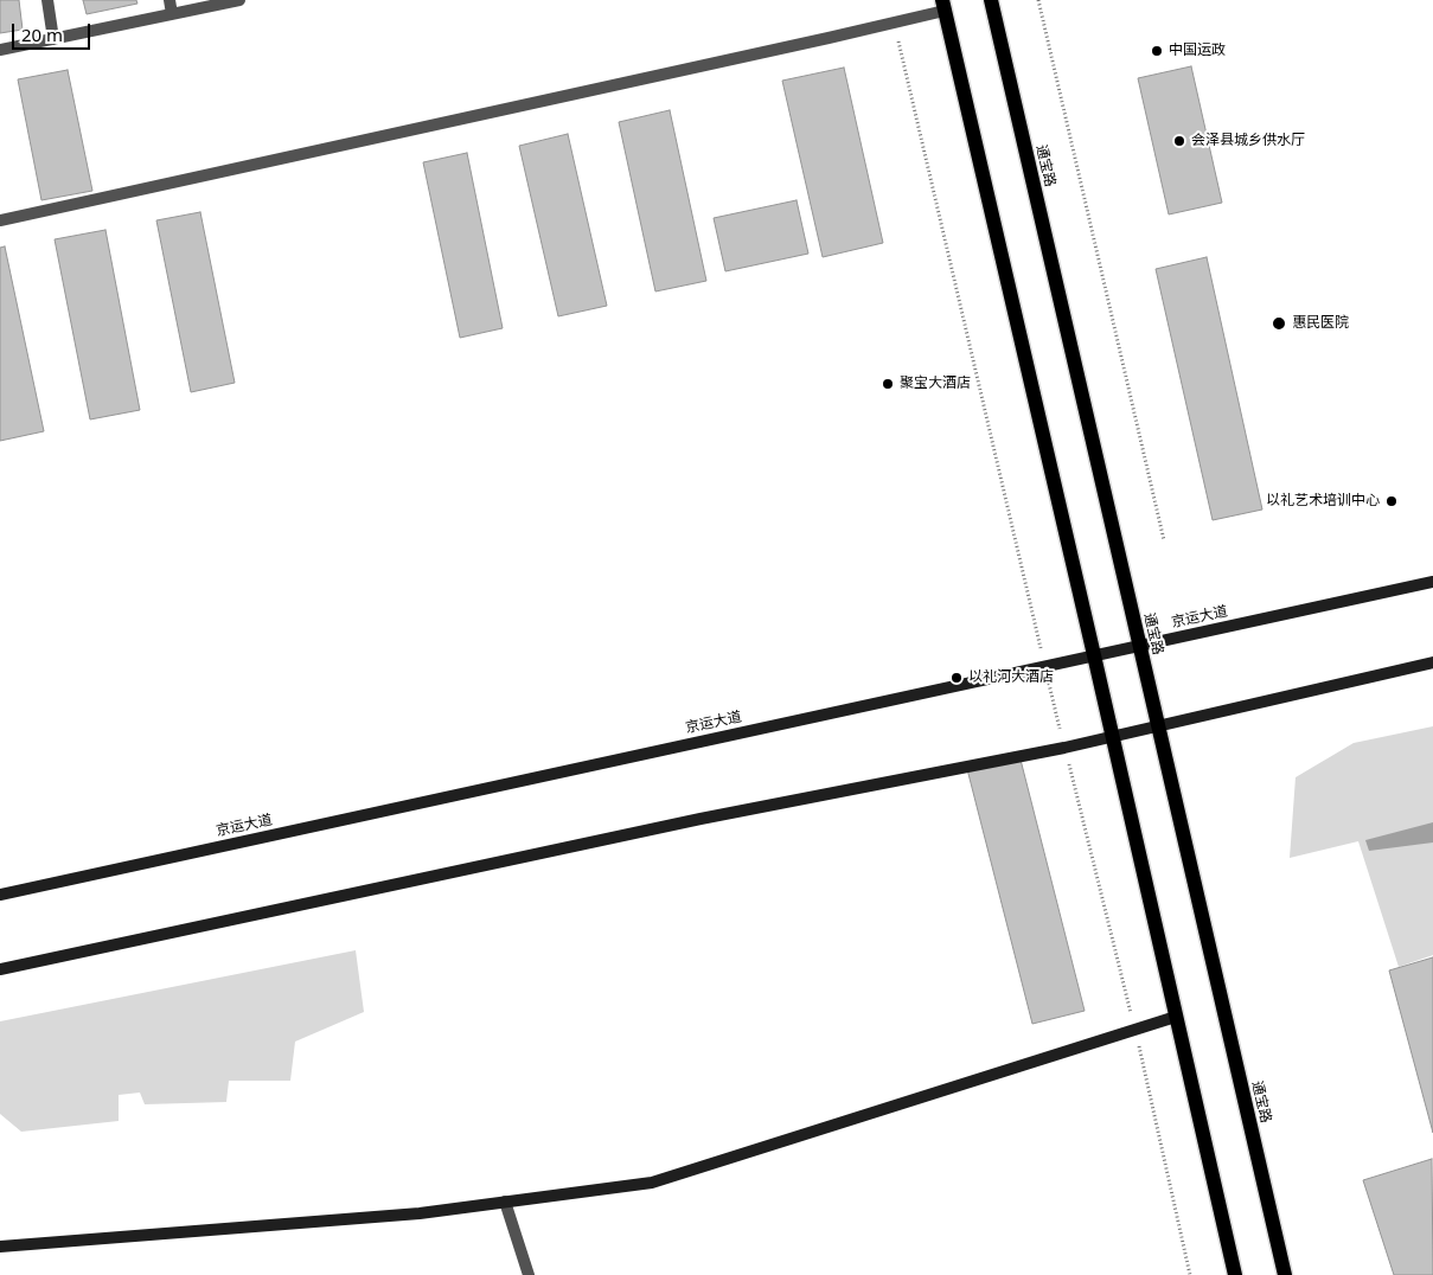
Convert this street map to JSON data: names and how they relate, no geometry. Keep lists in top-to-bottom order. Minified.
{"streets":{"main road":["通宝路","京运大道"]},"crossings":[["通宝路","京运大道"]],"places":["中国运政","会泽县城乡供水厅","惠民医院","聚宝大酒店","以礼艺术培训中心","以礼河大酒店"],"scale_bar":"20 m"}
